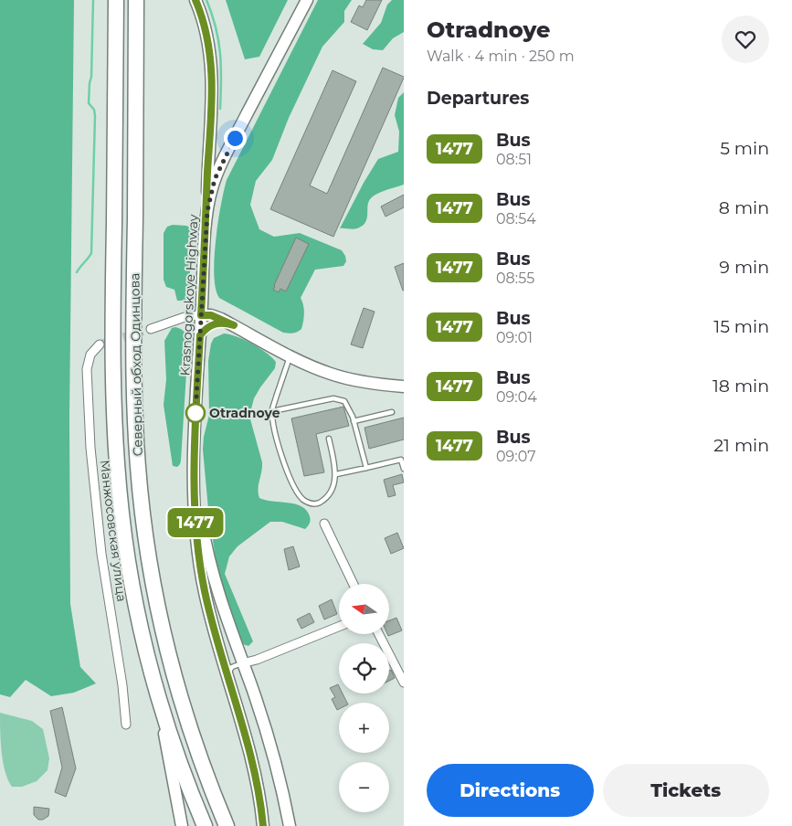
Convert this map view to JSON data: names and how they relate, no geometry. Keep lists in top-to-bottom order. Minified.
{"streets":{"highway":["Северный обход Одинцова"],"main road":["Krasnogorskoye Highway"],"street":["Манжосовская улица"]},"places":["Otradnoye"],"lines":["bus line 1477"],"north":"left","page":{"on_map":"1477","heading":[["Otradnoye","Walk · 4 min · 250 m"],"Departures"],"list":[{"mark":"1477","name":"Bus","note":"08:51","value":"5 min"},{"mark":"1477","name":"Bus","note":"08:54","value":"8 min"},{"mark":"1477","name":"Bus","note":"08:55","value":"9 min"},{"mark":"1477","name":"Bus","note":"09:01","value":"15 min"},{"mark":"1477","name":"Bus","note":"09:04","value":"18 min"},{"mark":"1477","name":"Bus","note":"09:07","value":"21 min"}],"map_buttons":["+","−"],"buttons":["Directions","Tickets"]}}
